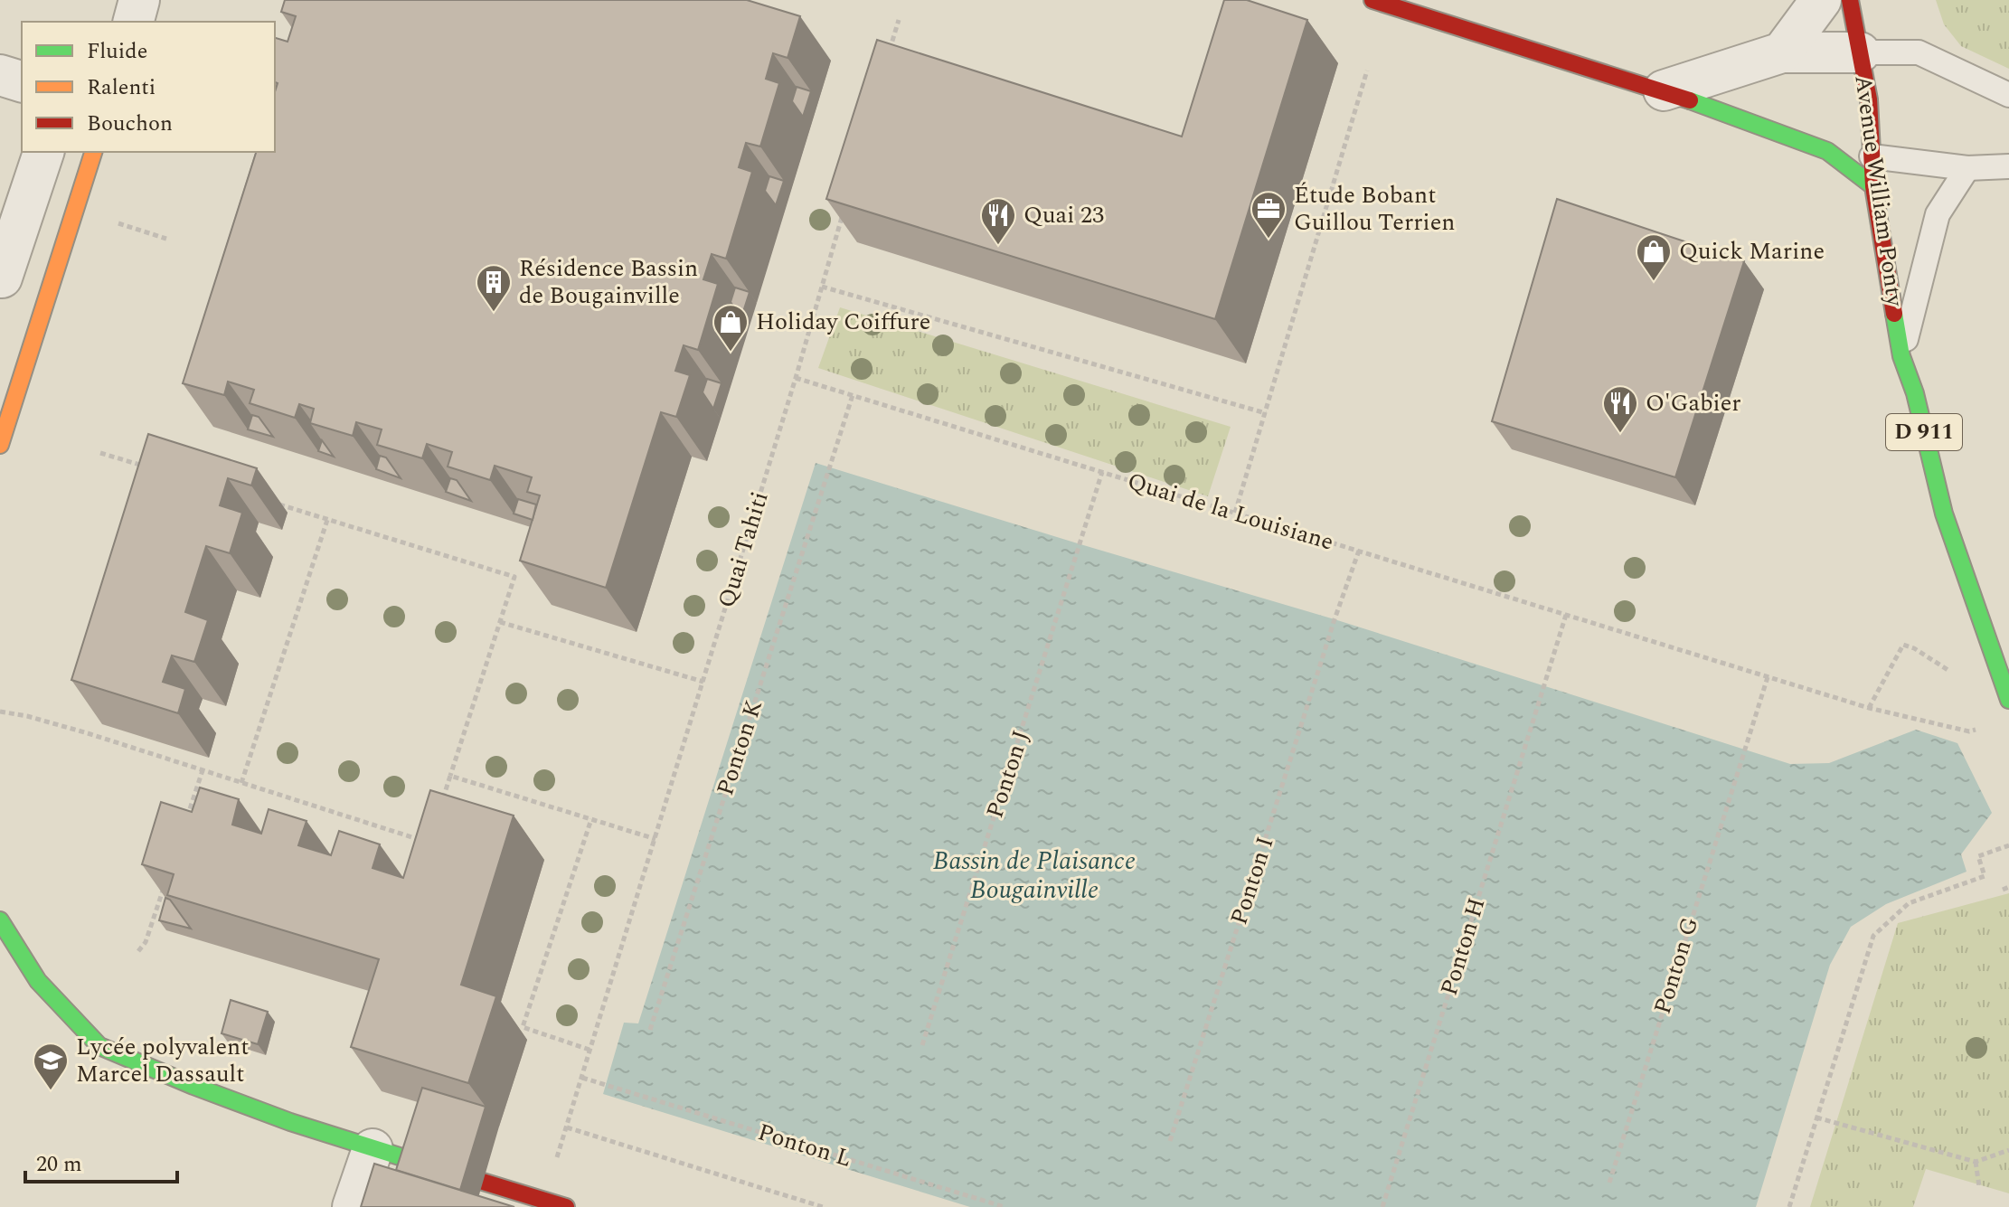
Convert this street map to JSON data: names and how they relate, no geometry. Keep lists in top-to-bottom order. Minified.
{"streets":{"street":["Avenue William Ponty","D 911"],"path":["Quai de la Louisiane","Quai Tahiti","Ponton K","Ponton J","Ponton I","Ponton H","Ponton G","Ponton L"]},"crossings":[["Quai de la Louisiane","Quai Tahiti"],["Quai de la Louisiane","Ponton K"],["Quai de la Louisiane","Ponton J"],["Quai de la Louisiane","Ponton I"],["Quai de la Louisiane","Ponton H"],["Quai de la Louisiane","Ponton G"],["Quai Tahiti","Ponton L"]],"water":["Bassin de Plaisance Bougainville"],"places":{"office":["Étude Bobant Guillou Terrien"],"restaurant":["Quai 23","O'Gabier"],"shop":["Quick Marine","Holiday Coiffure"],"building":["Résidence Bassin de Bougainville"],"school or university":["Lycée polyvalent Marcel Dassault"]},"legend":["Fluide","Ralenti","Bouchon"],"scale_bar":"20 m"}
